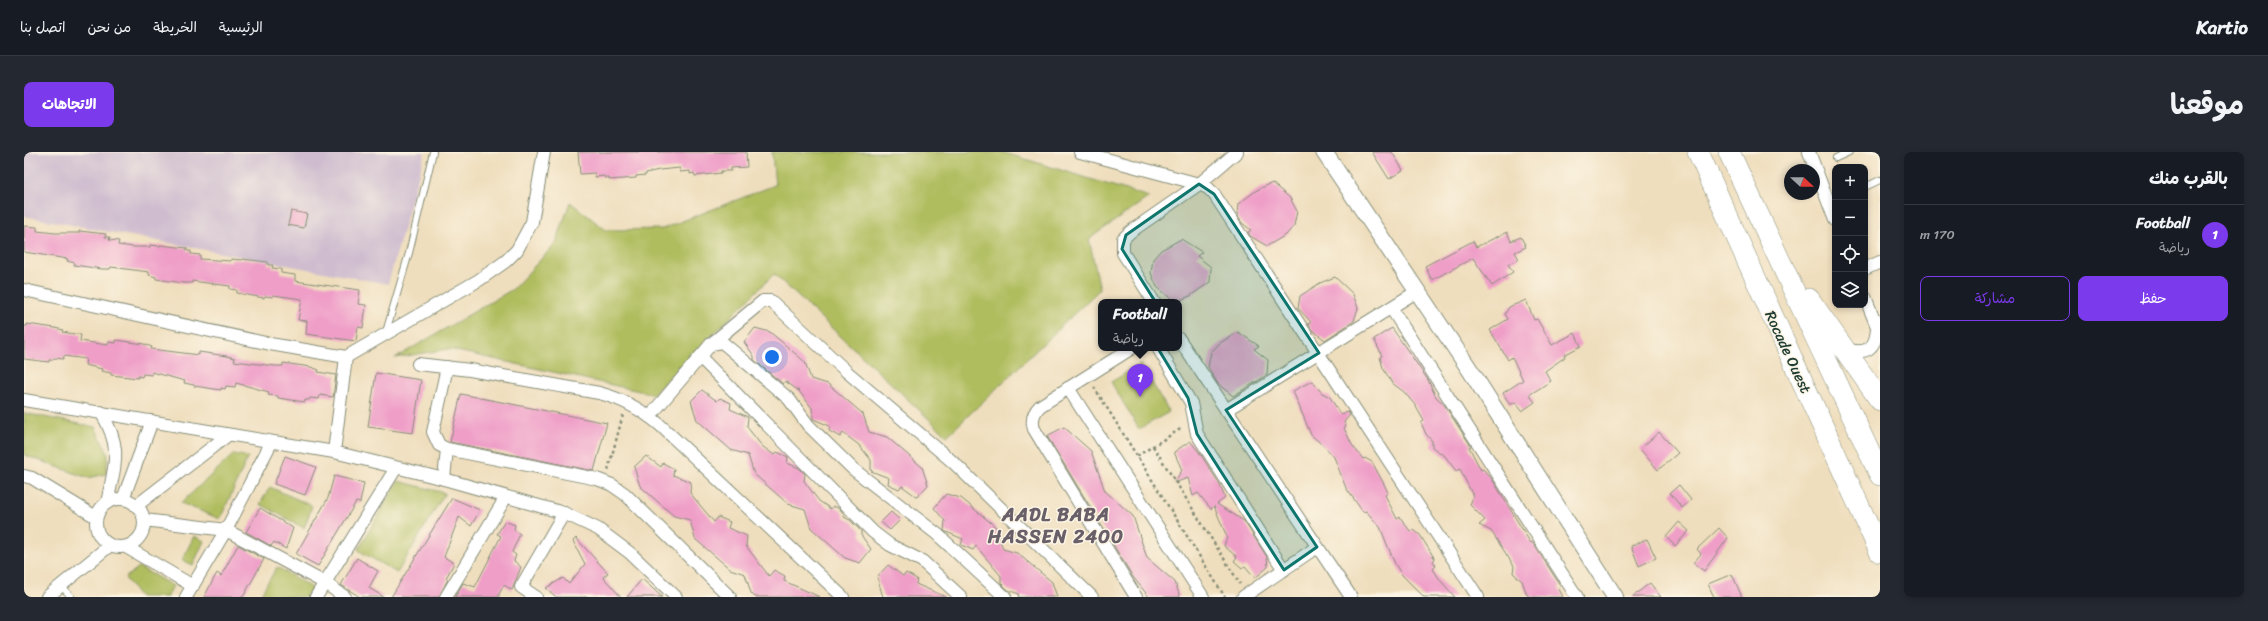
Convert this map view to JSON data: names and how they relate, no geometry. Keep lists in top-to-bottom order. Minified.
{"streets":{"highway":["Rocade Ouest"]},"districts":["AADL BABA HASSEN 2400"],"north":"right","page":{"header":"Kartio","nav":["الرئيسية","الخريطة","من نحن","اتصل بنا"],"title":"موقعنا","buttons":["الاتجاهات",["حفظ","مشاركة"]],"heading":"بالقرب منك","map_buttons":["+","−"],"list":[{"mark":"1","name":"Football","note":"رياضة","value":"170 m"}],"popup":["Football","رياضة"],"pins":"1"}}
